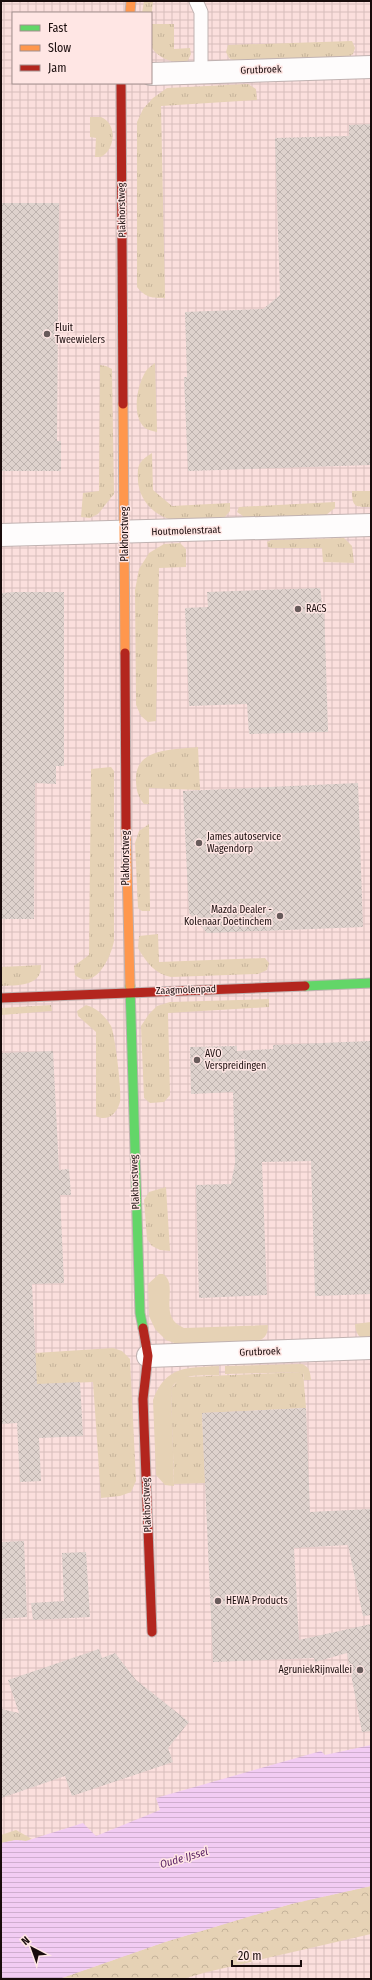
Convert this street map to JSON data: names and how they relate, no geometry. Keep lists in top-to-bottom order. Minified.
{"streets":{"street":["Grutbroek","Plakhorstweg","Houtmolenstraat","Zaagmolenpad"]},"crossings":[["Grutbroek","Plakhorstweg"],["Plakhorstweg","Houtmolenstraat"],["Plakhorstweg","Zaagmolenpad"]],"water":["Oude IJssel"],"places":["Fluit Tweewielers","RACS","James autoservice Wagendorp","Mazda Dealer - Kolenaar Doetinchem","AVO Verspreidingen","HEWA Products","AgruniekRijnvallei"],"legend":["Fast","Slow","Jam"],"scale_bar":"20 m","north":"top left"}
